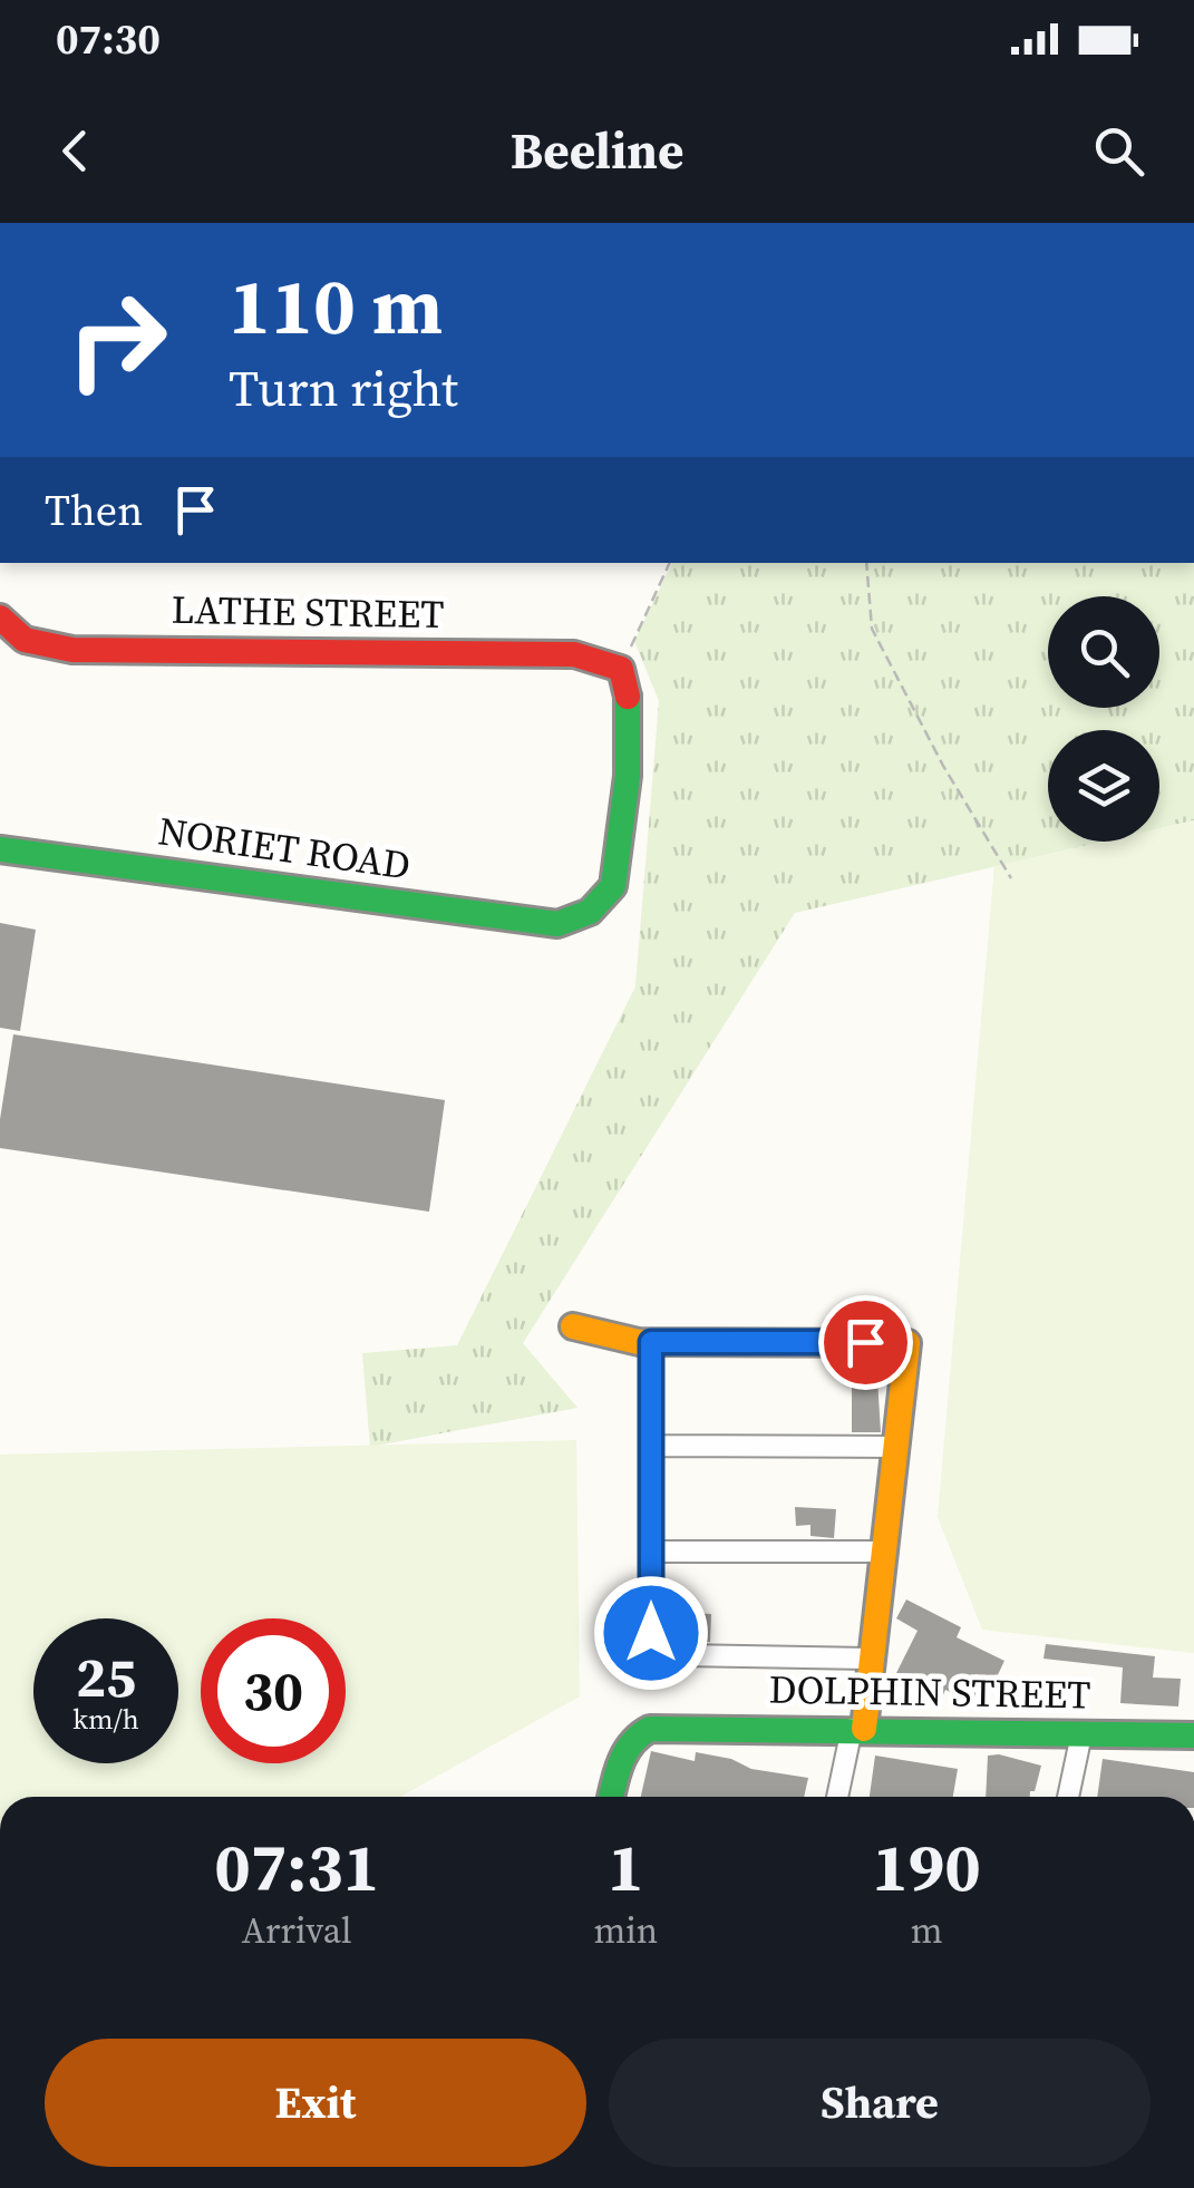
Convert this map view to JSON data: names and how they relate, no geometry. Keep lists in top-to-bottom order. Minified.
{"streets":{"street":["LATHE STREET","NORIET ROAD","DOLPHIN STREET"]},"crossings":[["LATHE STREET","NORIET ROAD"]],"page":{"status":"07:30","header":"Beeline","turn":["110 m","Turn right"],"then":"Then","speed":"25 km/h","limit":"30","eta":["07:31","Arrival","1","min","190","m"],"buttons":["Exit","Share"]}}
